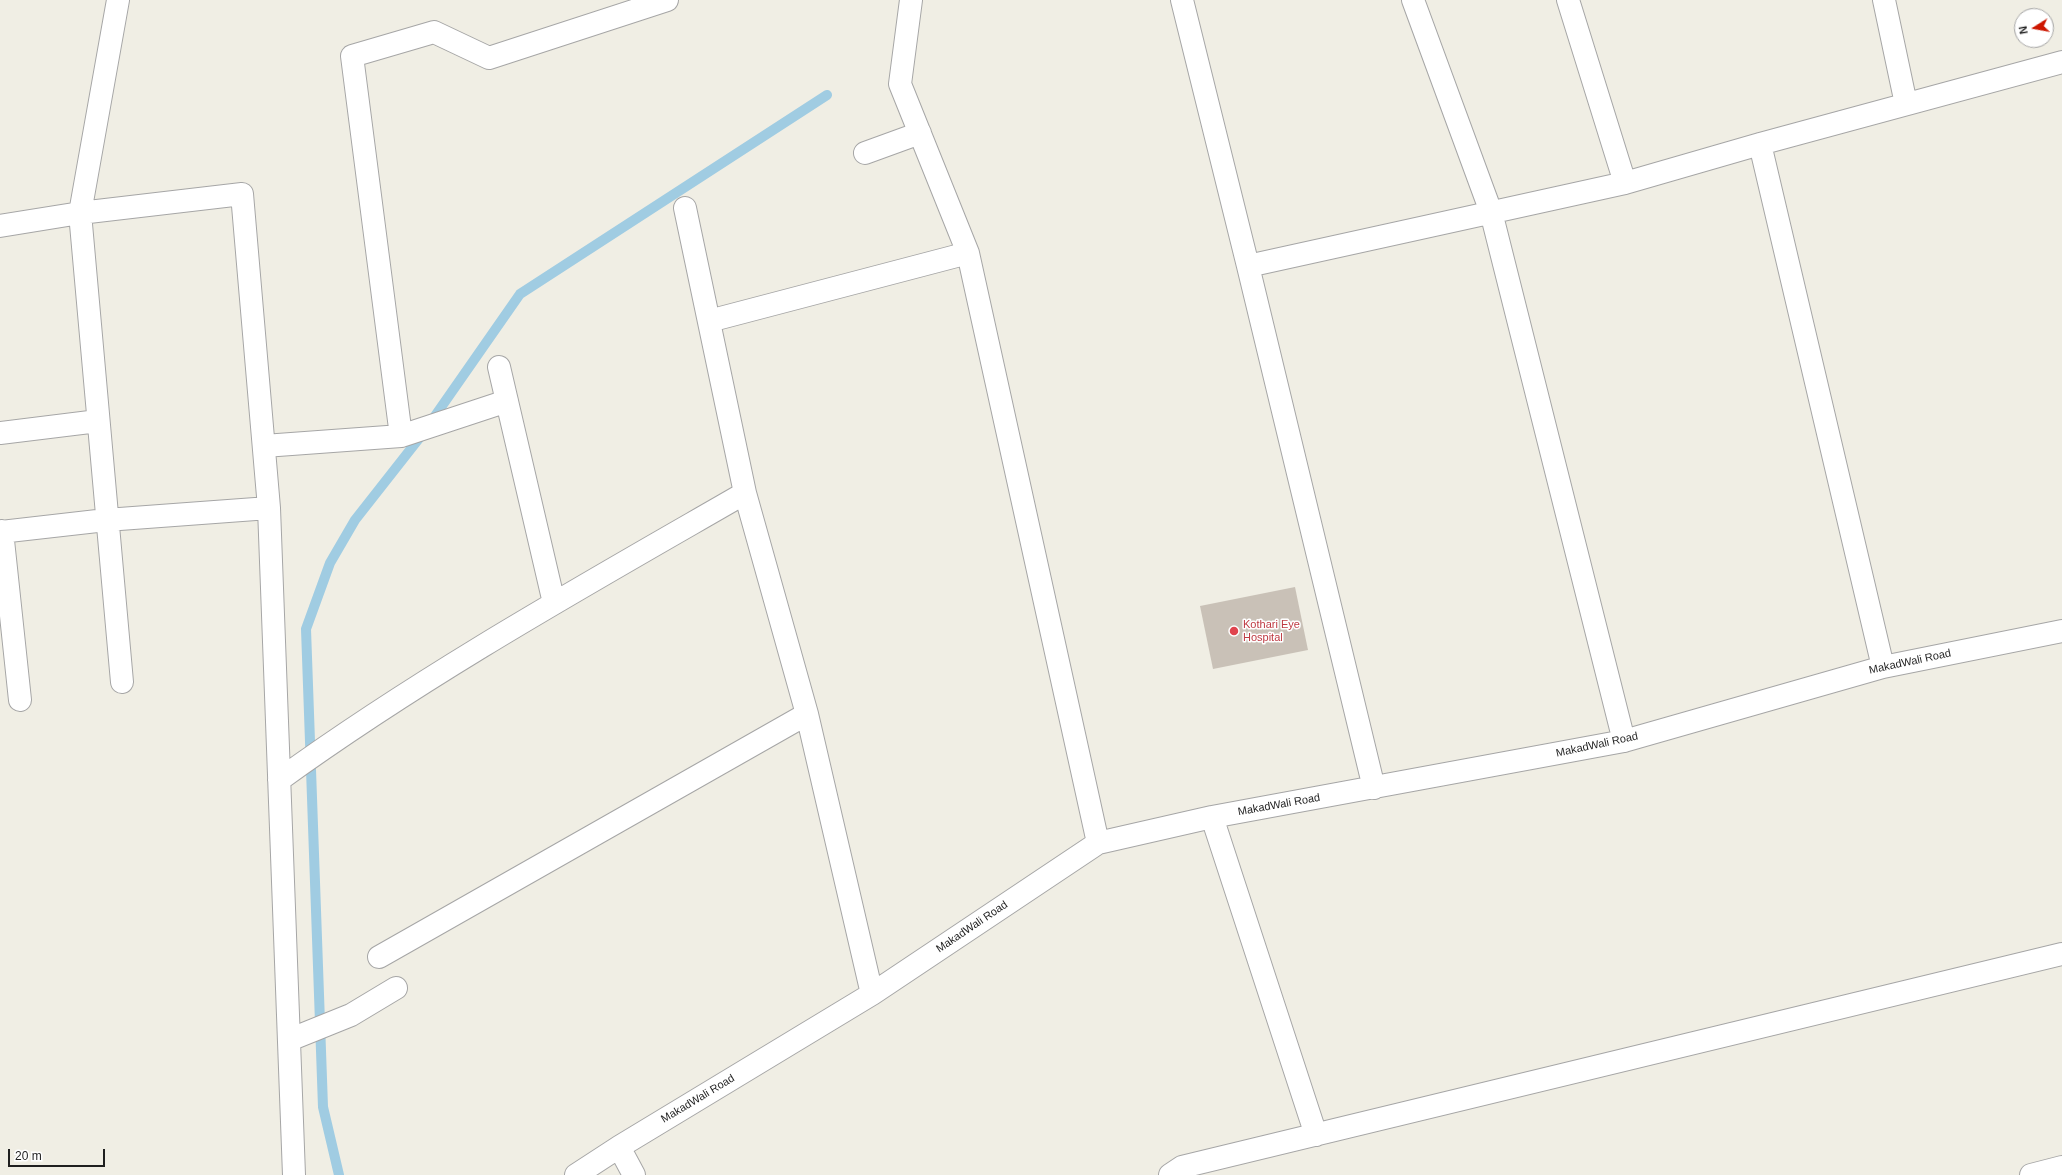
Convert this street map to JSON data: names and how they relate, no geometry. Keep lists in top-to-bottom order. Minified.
{"streets":{"street":["MakadWali Road"]},"places":["Kothari Eye Hospital"],"scale_bar":"20 m","north":"left"}
